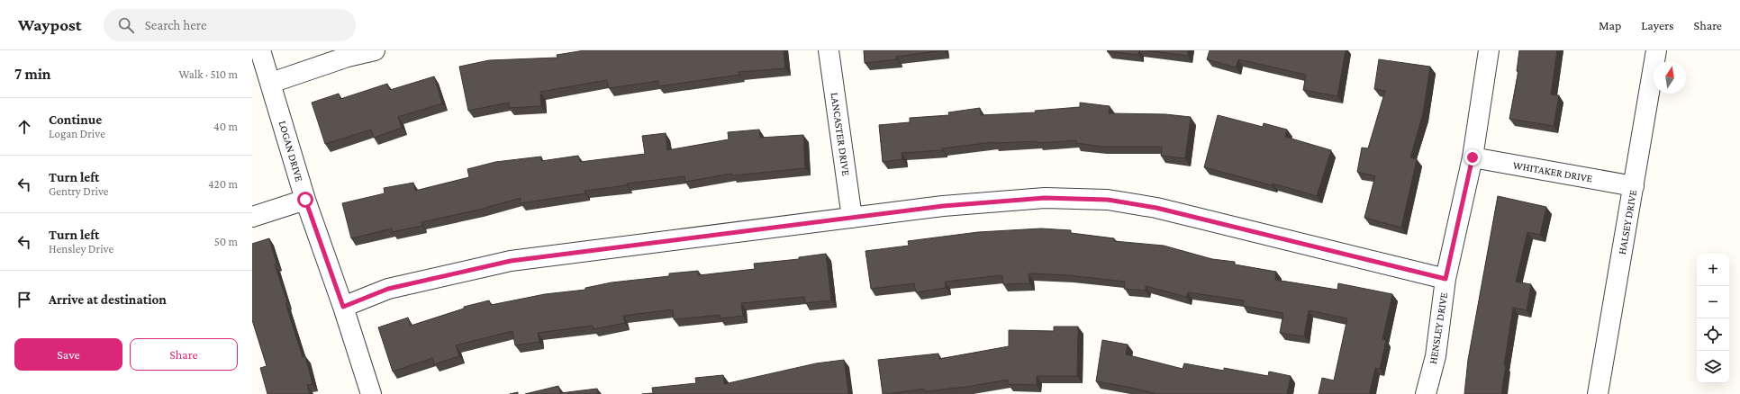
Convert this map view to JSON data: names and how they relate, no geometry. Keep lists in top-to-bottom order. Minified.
{"streets":{"street":["LANCASTER DRIVE","LOGAN DRIVE","WHITAKER DRIVE","HALSEY DRIVE","HENSLEY DRIVE"]},"crossings":[["WHITAKER DRIVE","HALSEY DRIVE"],["WHITAKER DRIVE","HENSLEY DRIVE"]],"north":"top","page":{"header":"Waypost","search":"Search here","nav":["Map","Layers","Share"],"heading":["7 min","Walk · 510 m"],"list":[["Continue","Logan Drive","40 m"],["Turn left","Gentry Drive","420 m"],["Turn left","Hensley Drive","50 m"],"Arrive at destination"],"map_buttons":["+","−"],"buttons":["Save","Share"]}}
